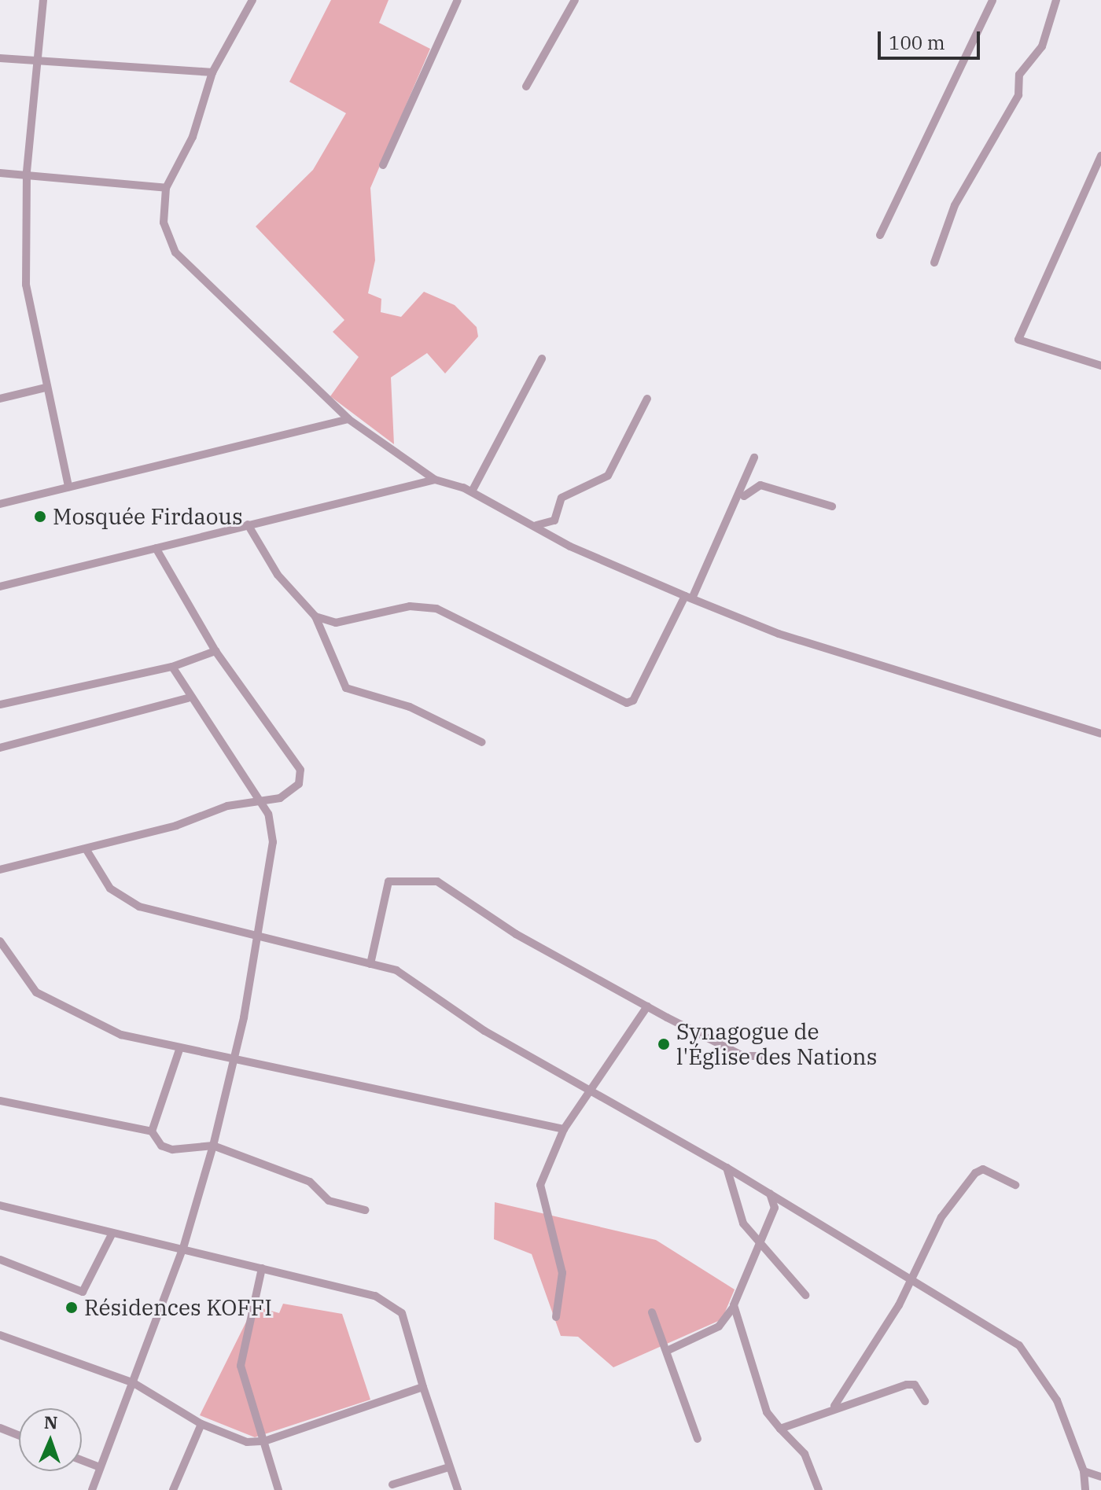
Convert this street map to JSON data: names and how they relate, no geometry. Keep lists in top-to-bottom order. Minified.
{"places":["Mosquée Firdaous","Synagogue de l'Église des Nations","Résidences KOFFI"],"scale_bar":"100 m","north":"top"}
